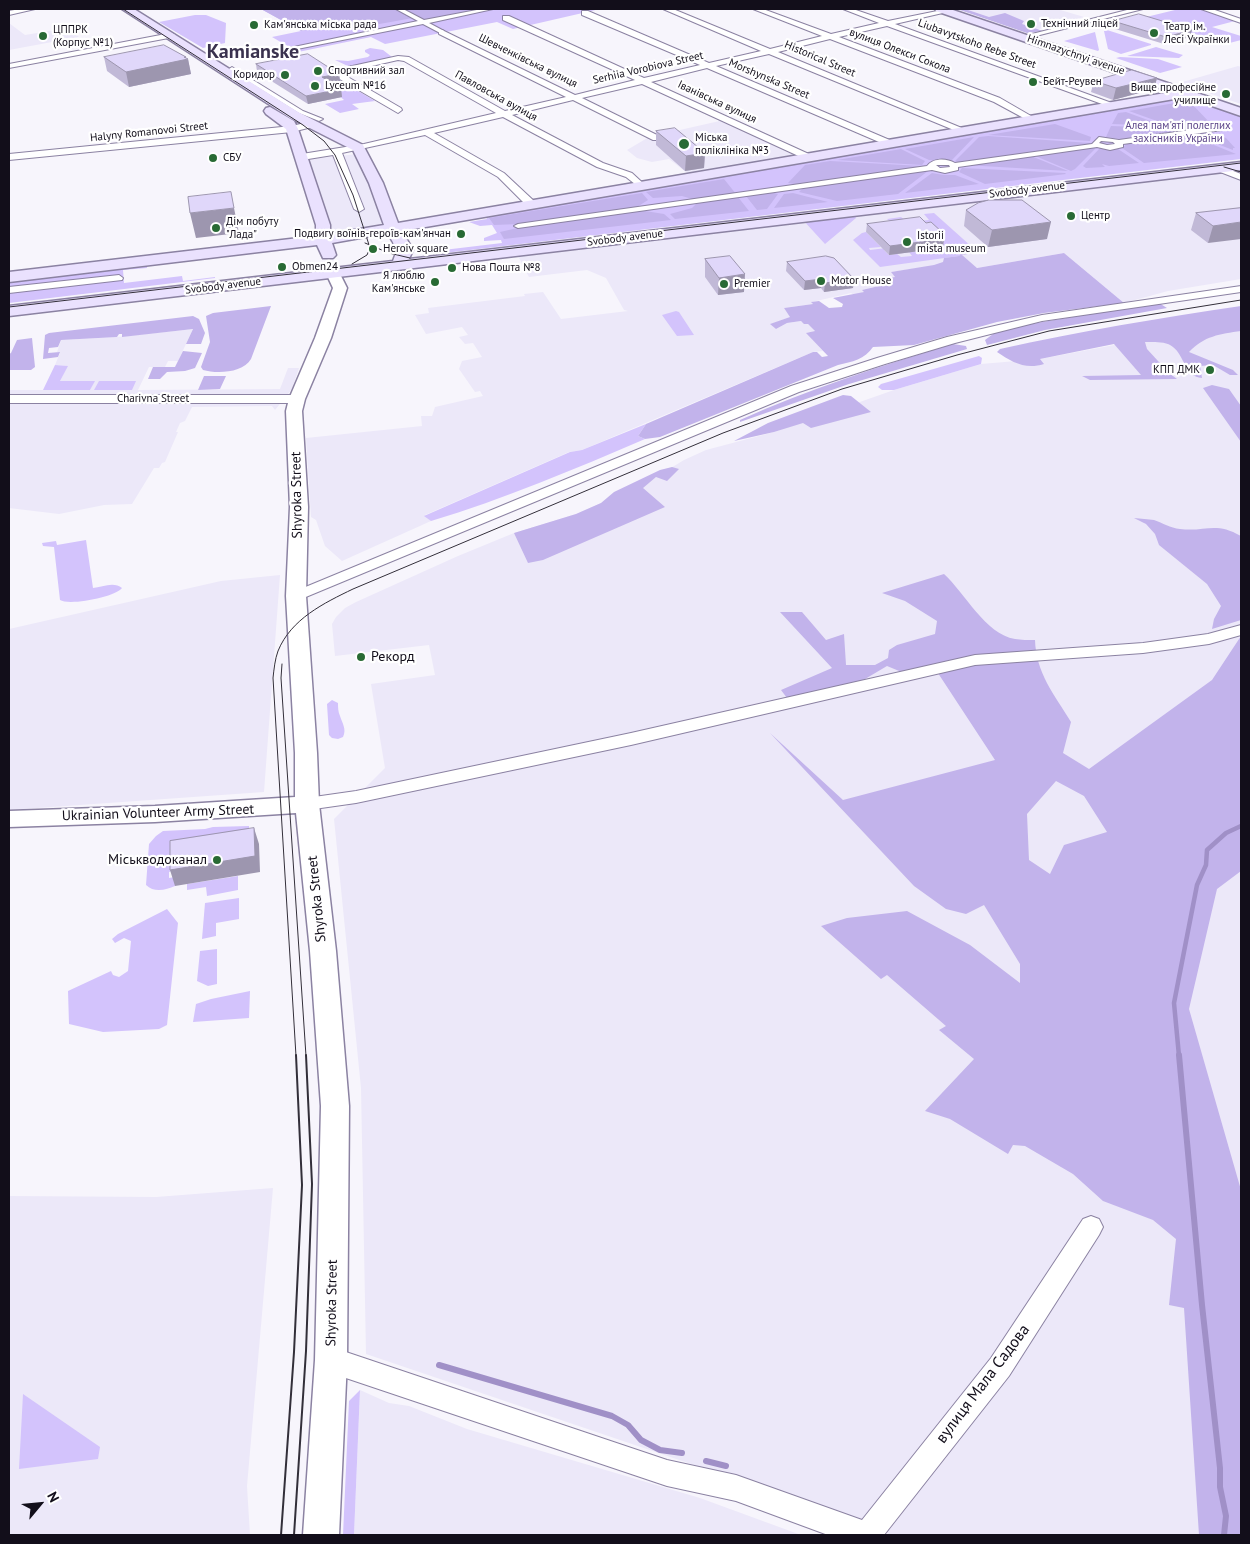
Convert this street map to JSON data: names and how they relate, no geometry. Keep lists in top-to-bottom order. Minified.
{"streets":{"main road":["Himnazychnyi avenue","Svobody avenue"],"street":["Liubavytskoho Rebe Street","вулиця Олекси Сокола","Historical Street","Шевченківська вулиця","Serhiia Vorobiova Street","Morshynska Street","Павловська вулиця","Іванівська вулиця","Halyny Romanovoi Street","Charivna Street","Shyroka Street","Ukrainian Volunteer Army Street","вулиця Мала Садова"]},"crossings":[["Liubavytskoho Rebe Street","Serhiia Vorobiova Street"],["вулиця Олекси Сокола","Serhiia Vorobiova Street"],["Himnazychnyi avenue","Serhiia Vorobiova Street"],["Historical Street","Serhiia Vorobiova Street"],["Шевченківська вулиця","Serhiia Vorobiova Street"],["Serhiia Vorobiova Street","Morshynska Street"],["Serhiia Vorobiova Street","Павловська вулиця"],["Serhiia Vorobiova Street","Іванівська вулиця"],["Svobody avenue","Shyroka Street"],["Charivna Street","Shyroka Street"],["Shyroka Street","Ukrainian Volunteer Army Street"]],"districts":["Kamianske"],"parks":["Алея пам'яті полеглих захісників України"],"places":["Технічний ліцей","Кам'янська міська рада","Театр ім. Лесі Українки","ЦППРК (Корпус №1)","Спортивний зал","Коридор","Бейт-Реувен","Lyceum №16","Вище професійне училище","Міська поліклініка №3","СБУ","Центр","Дім побуту \"Лада\"","Подвигу воїнів-героїв-кам'янчан","Istorii mista museum","Heroiv square","Obmen24","Нова Пошта №8","Motor House","Я люблю Кам'янське","Premier","КПП ДМК","Рекорд","Міськводоканал"],"north":"top right"}
